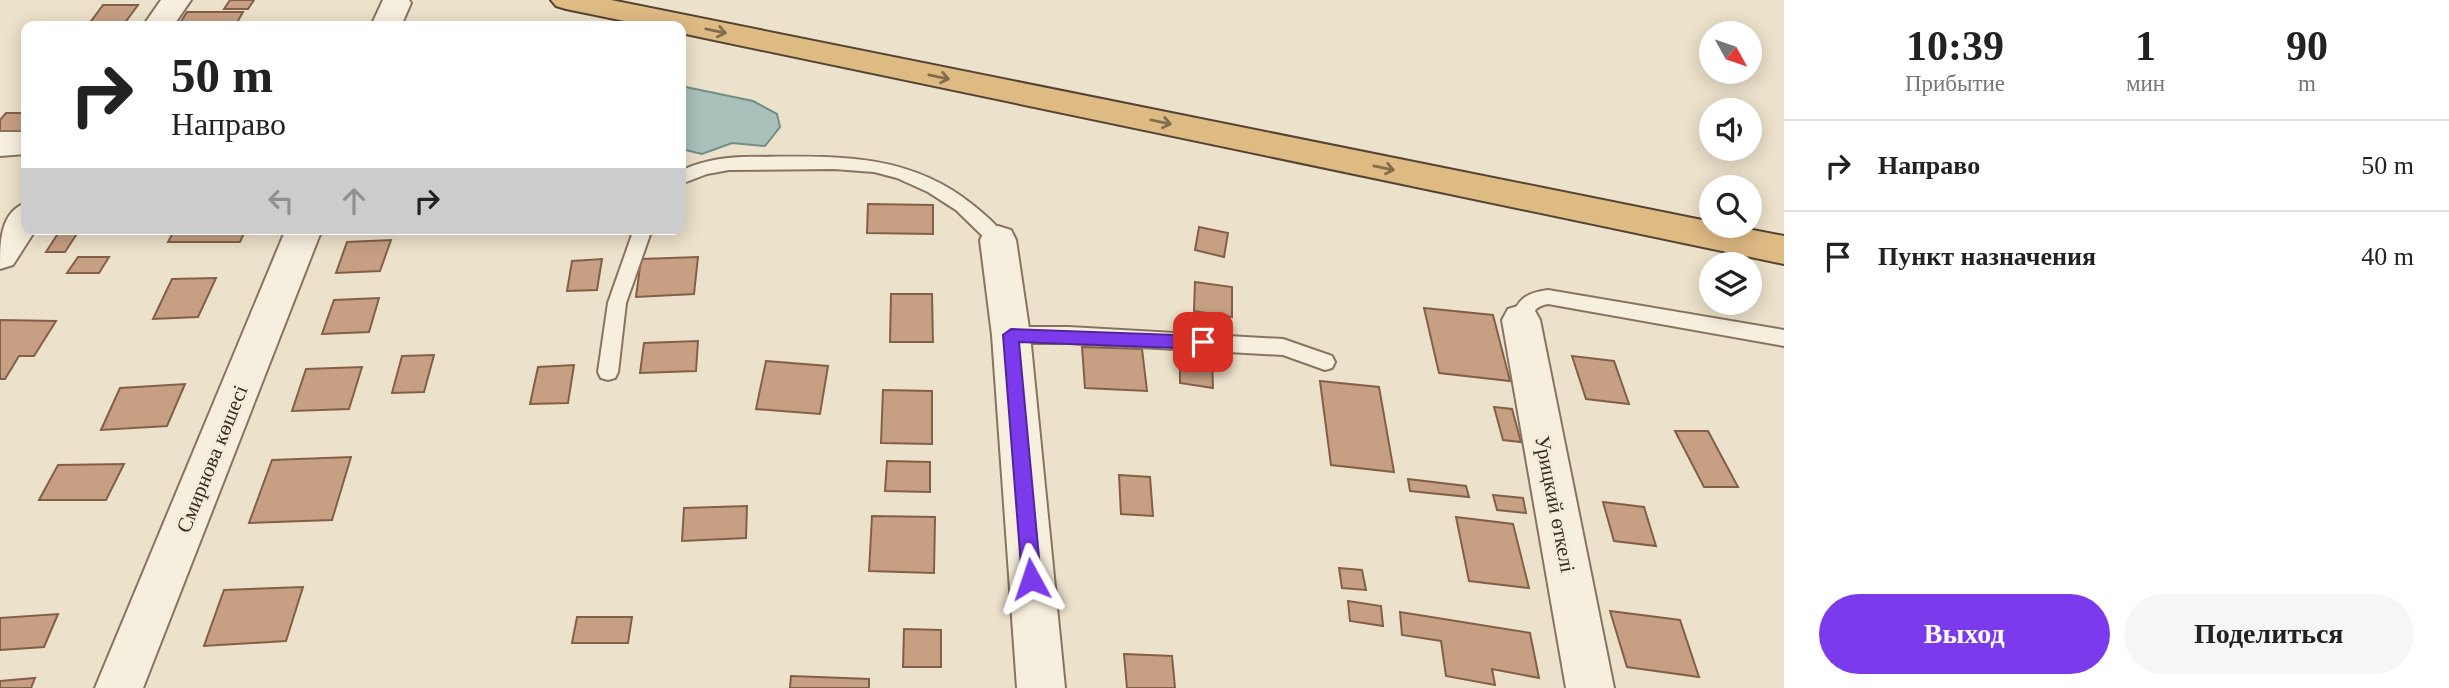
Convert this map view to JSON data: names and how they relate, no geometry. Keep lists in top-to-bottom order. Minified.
{"streets":{"street":["Смирнова көшесі","Урицкий өткелі"]},"north":"bottom right","page":{"eta":["10:39","Прибытие","1","мин","90","m"],"turn":["50 m","Направо"],"list":[{"name":"Направо","value":"50 m"},{"name":"Пункт назначения","value":"40 m"}],"buttons":["Выход","Поделиться"]}}
